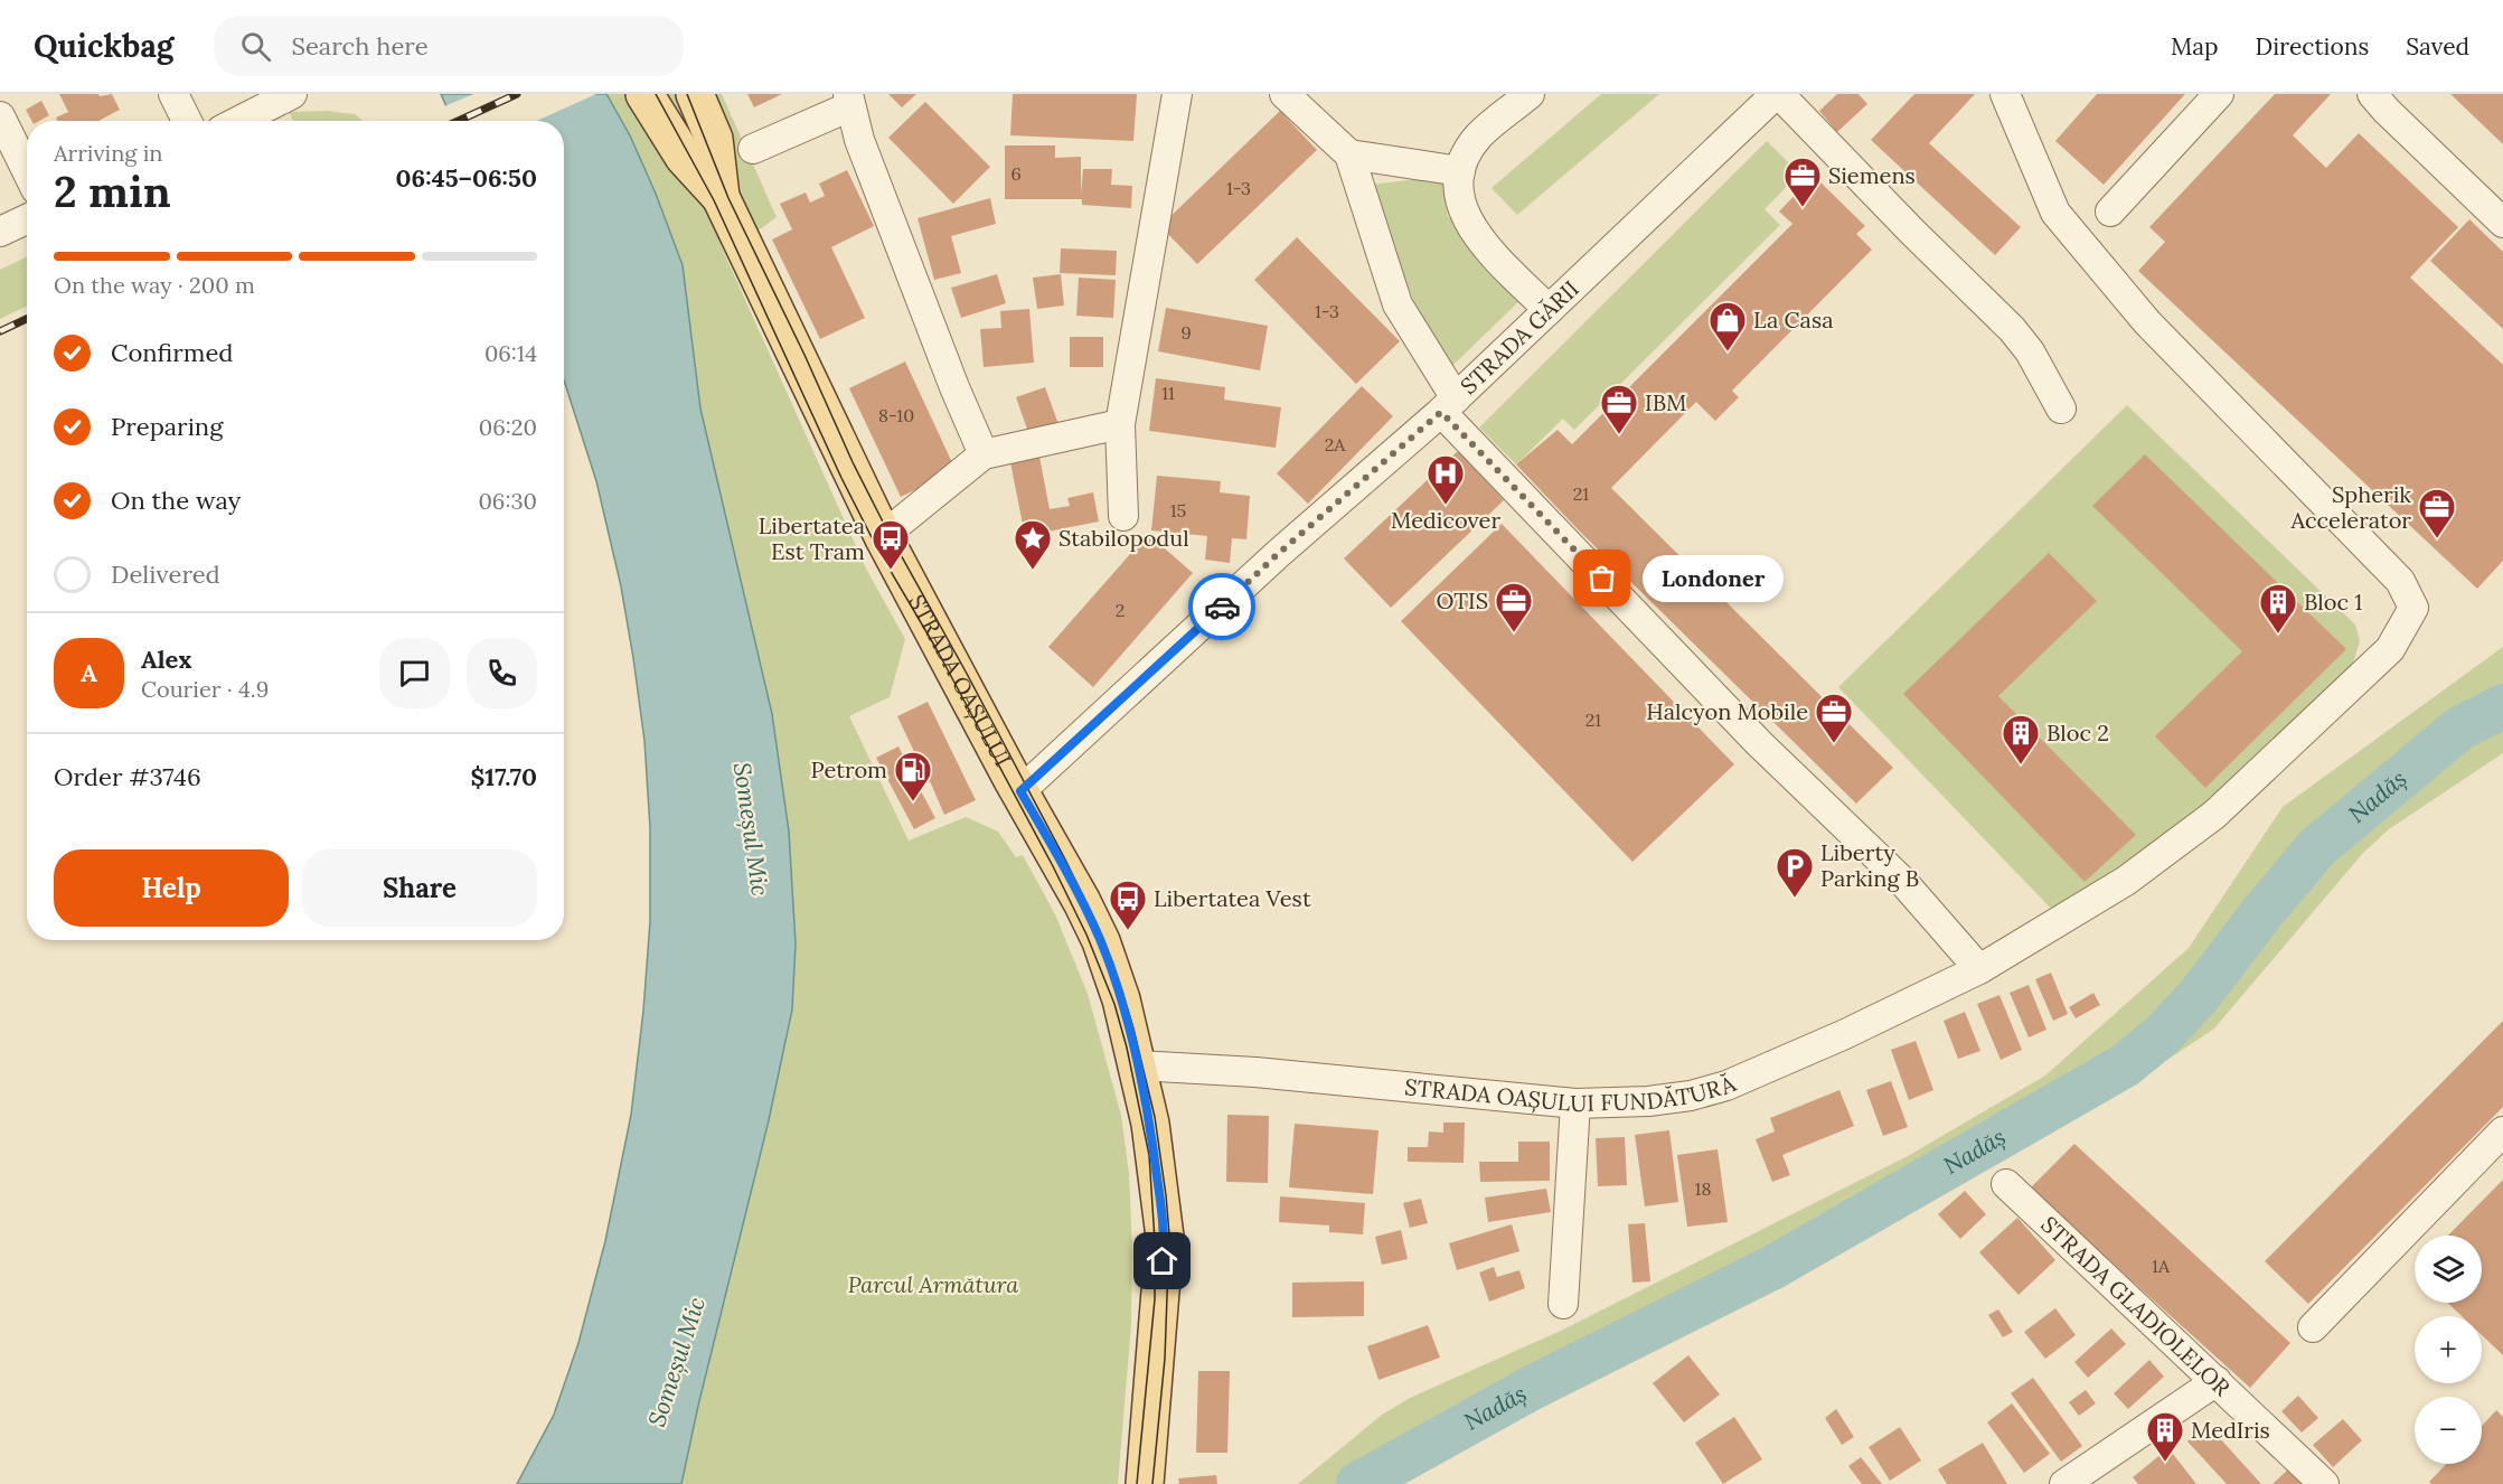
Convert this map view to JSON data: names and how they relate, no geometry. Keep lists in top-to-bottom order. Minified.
{"streets":{"main road":["STRADA OAȘULUI"],"street":["STRADA GĂRII","STRADA OAȘULUI FUNDĂTURĂ","STRADA GLADIOLELOR"]},"crossings":[["STRADA GĂRII","STRADA OAȘULUI"],["STRADA OAȘULUI","STRADA OAȘULUI FUNDĂTURĂ"]],"water":["Nadăș","Someșul Mic"],"parks":["Parcul Armătura"],"places":{"office":["Siemens","IBM","Spherik Accelerator","OTIS","Halcyon Mobile"],"shop":["La Casa"],"hospital":["Medicover"],"bus stop":["Libertatea Est Tram","Libertatea Vest"],"place":["Stabilopodul"],"other":["Londoner"],"building":["Bloc 1","Bloc 2","MedIris"],"fuel station":["Petrom"],"parking":["Liberty Parking B"]},"house_numbers":["6","1-3","1-3","9","11","8-10","2A","21","15","2","21","18","1A"],"page":{"header":"Quickbag","search":"Search here","nav":["Map","Directions","Saved"],"heading":["2 min","Arriving in","06:45–06:50"],"panel":["Alex","Courier · 4.9","Order #3746","$17.70"],"bar":"On the way · 200 m","list":[["Confirmed","06:14"],["Preparing","06:20"],["On the way","06:30"],"Delivered"],"bubble":"Londoner","round":"A","buttons":["Help","Share"],"map_buttons":["+","−"]}}
